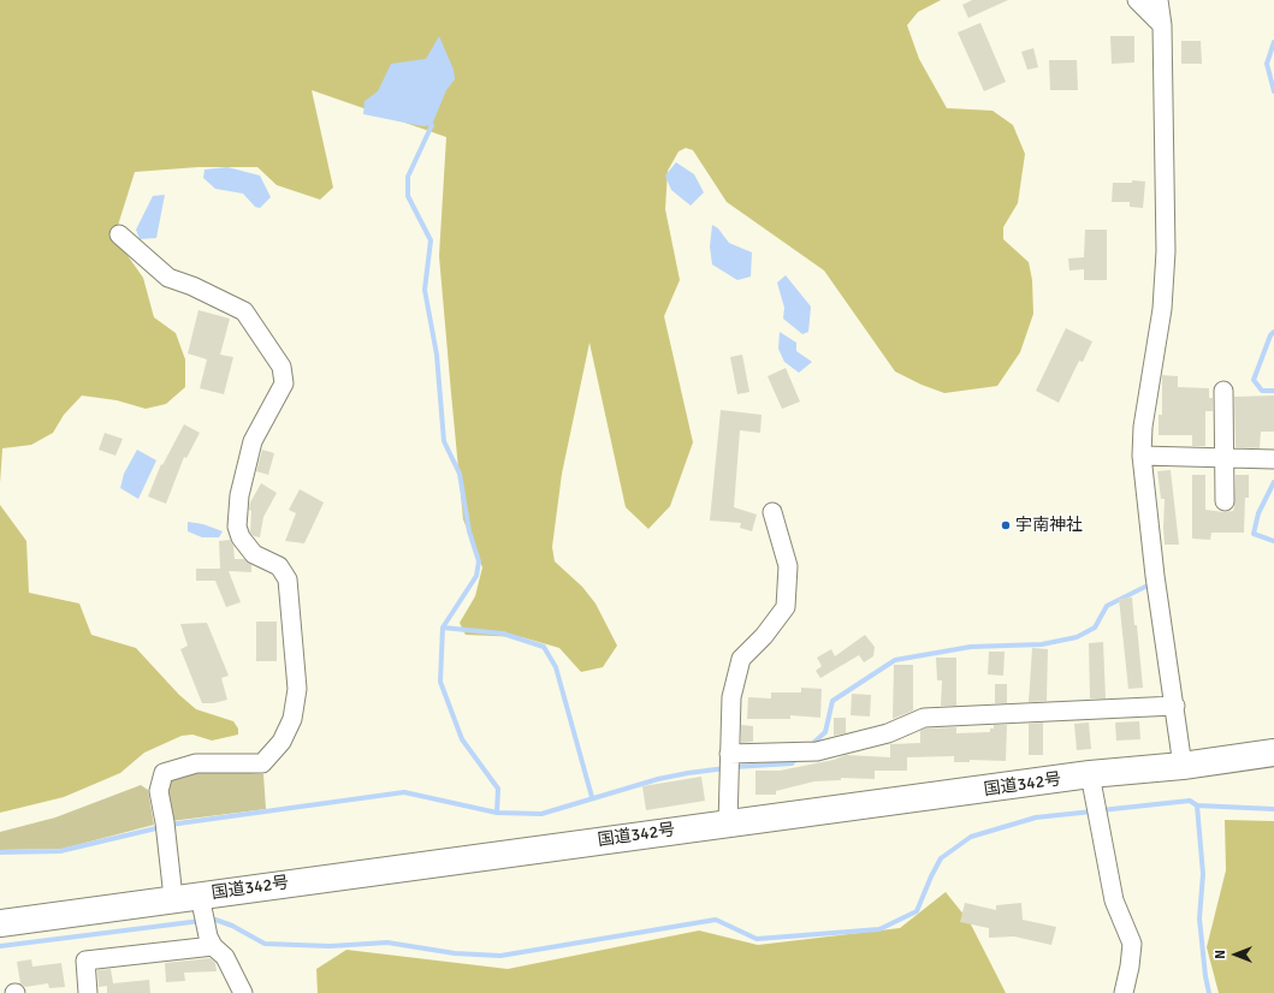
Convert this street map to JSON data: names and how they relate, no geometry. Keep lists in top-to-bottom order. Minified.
{"streets":{"highway":["国道342号"]},"places":["宇南神社"],"north":"left"}
